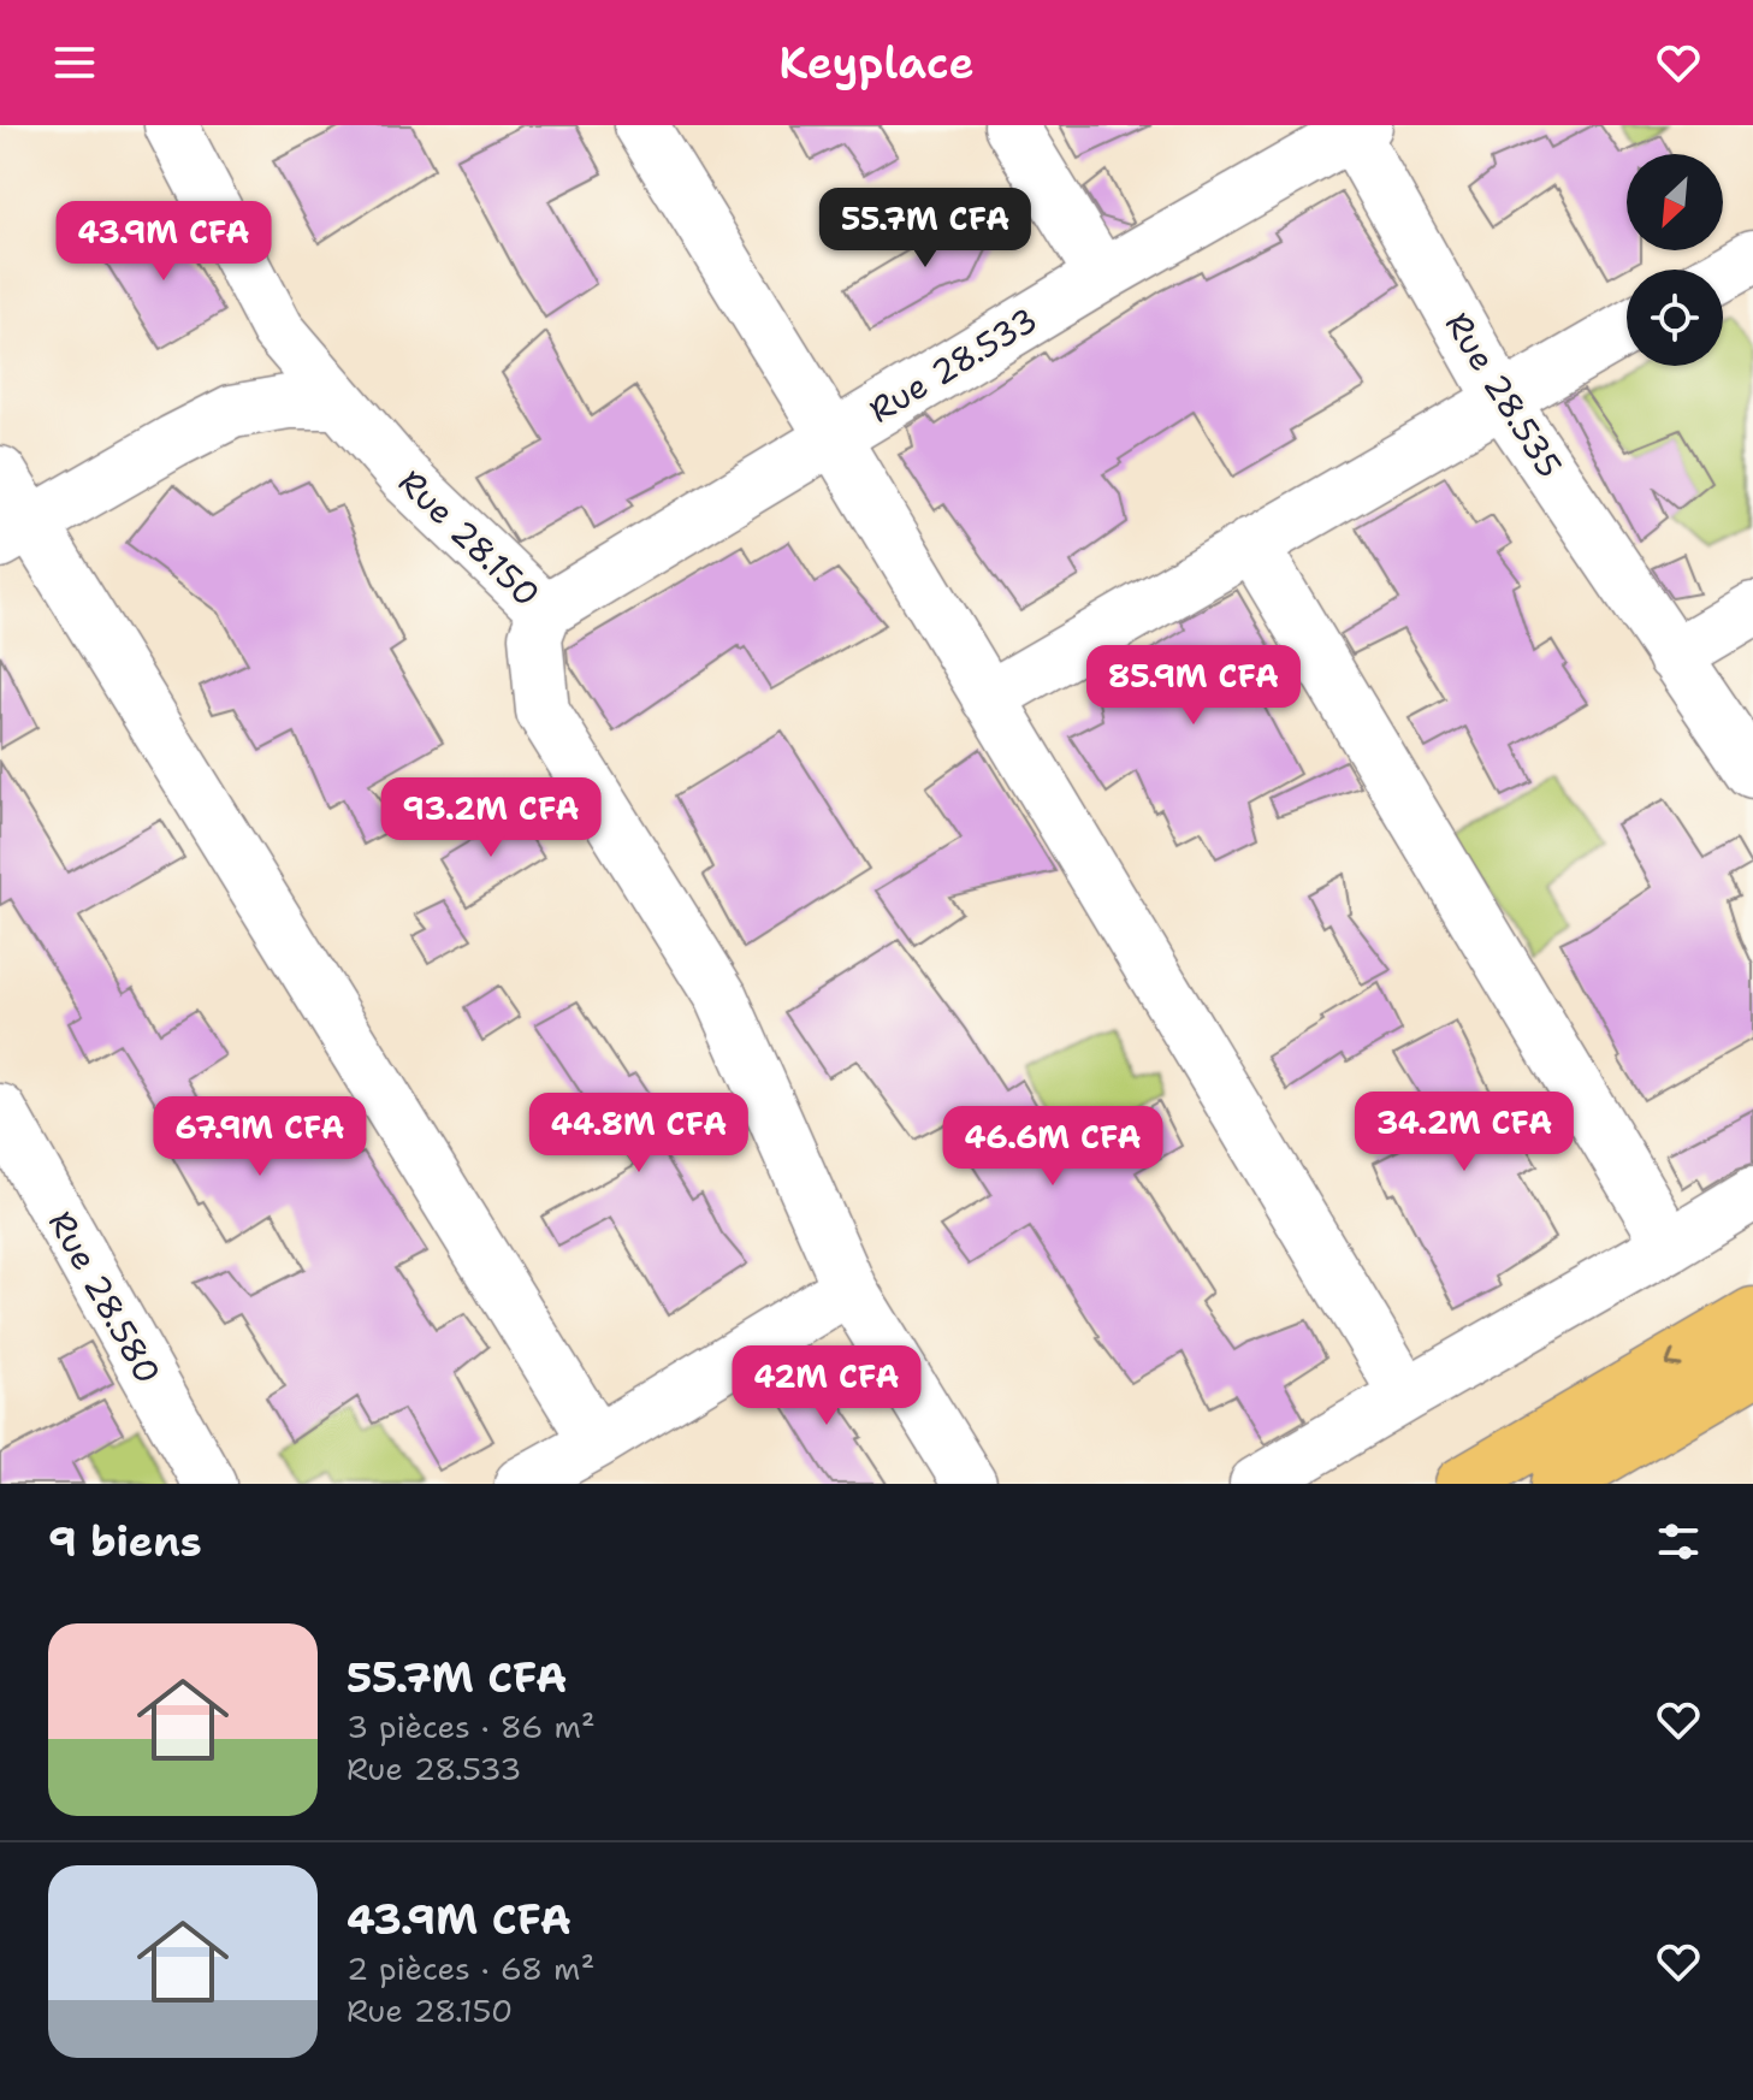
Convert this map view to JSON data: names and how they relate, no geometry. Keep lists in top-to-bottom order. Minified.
{"streets":{"street":["Rue 28.533","Rue 28.535","Rue 28.150","Rue 28.580"]},"crossings":[["Rue 28.533","Rue 28.535"],["Rue 28.533","Rue 28.150"]],"north":"bottom left","page":{"header":"Keyplace","price":["55.7M CFA","43.9M CFA","85.9M CFA","93.2M CFA","34.2M CFA","44.8M CFA","67.9M CFA","46.6M CFA","42M CFA"],"heading":"9 biens","list":[{"name":"55.7M CFA","note":"3 pièces · 86 m² · Rue 28.533"},{"name":"43.9M CFA","note":"2 pièces · 68 m² · Rue 28.150"}]}}
